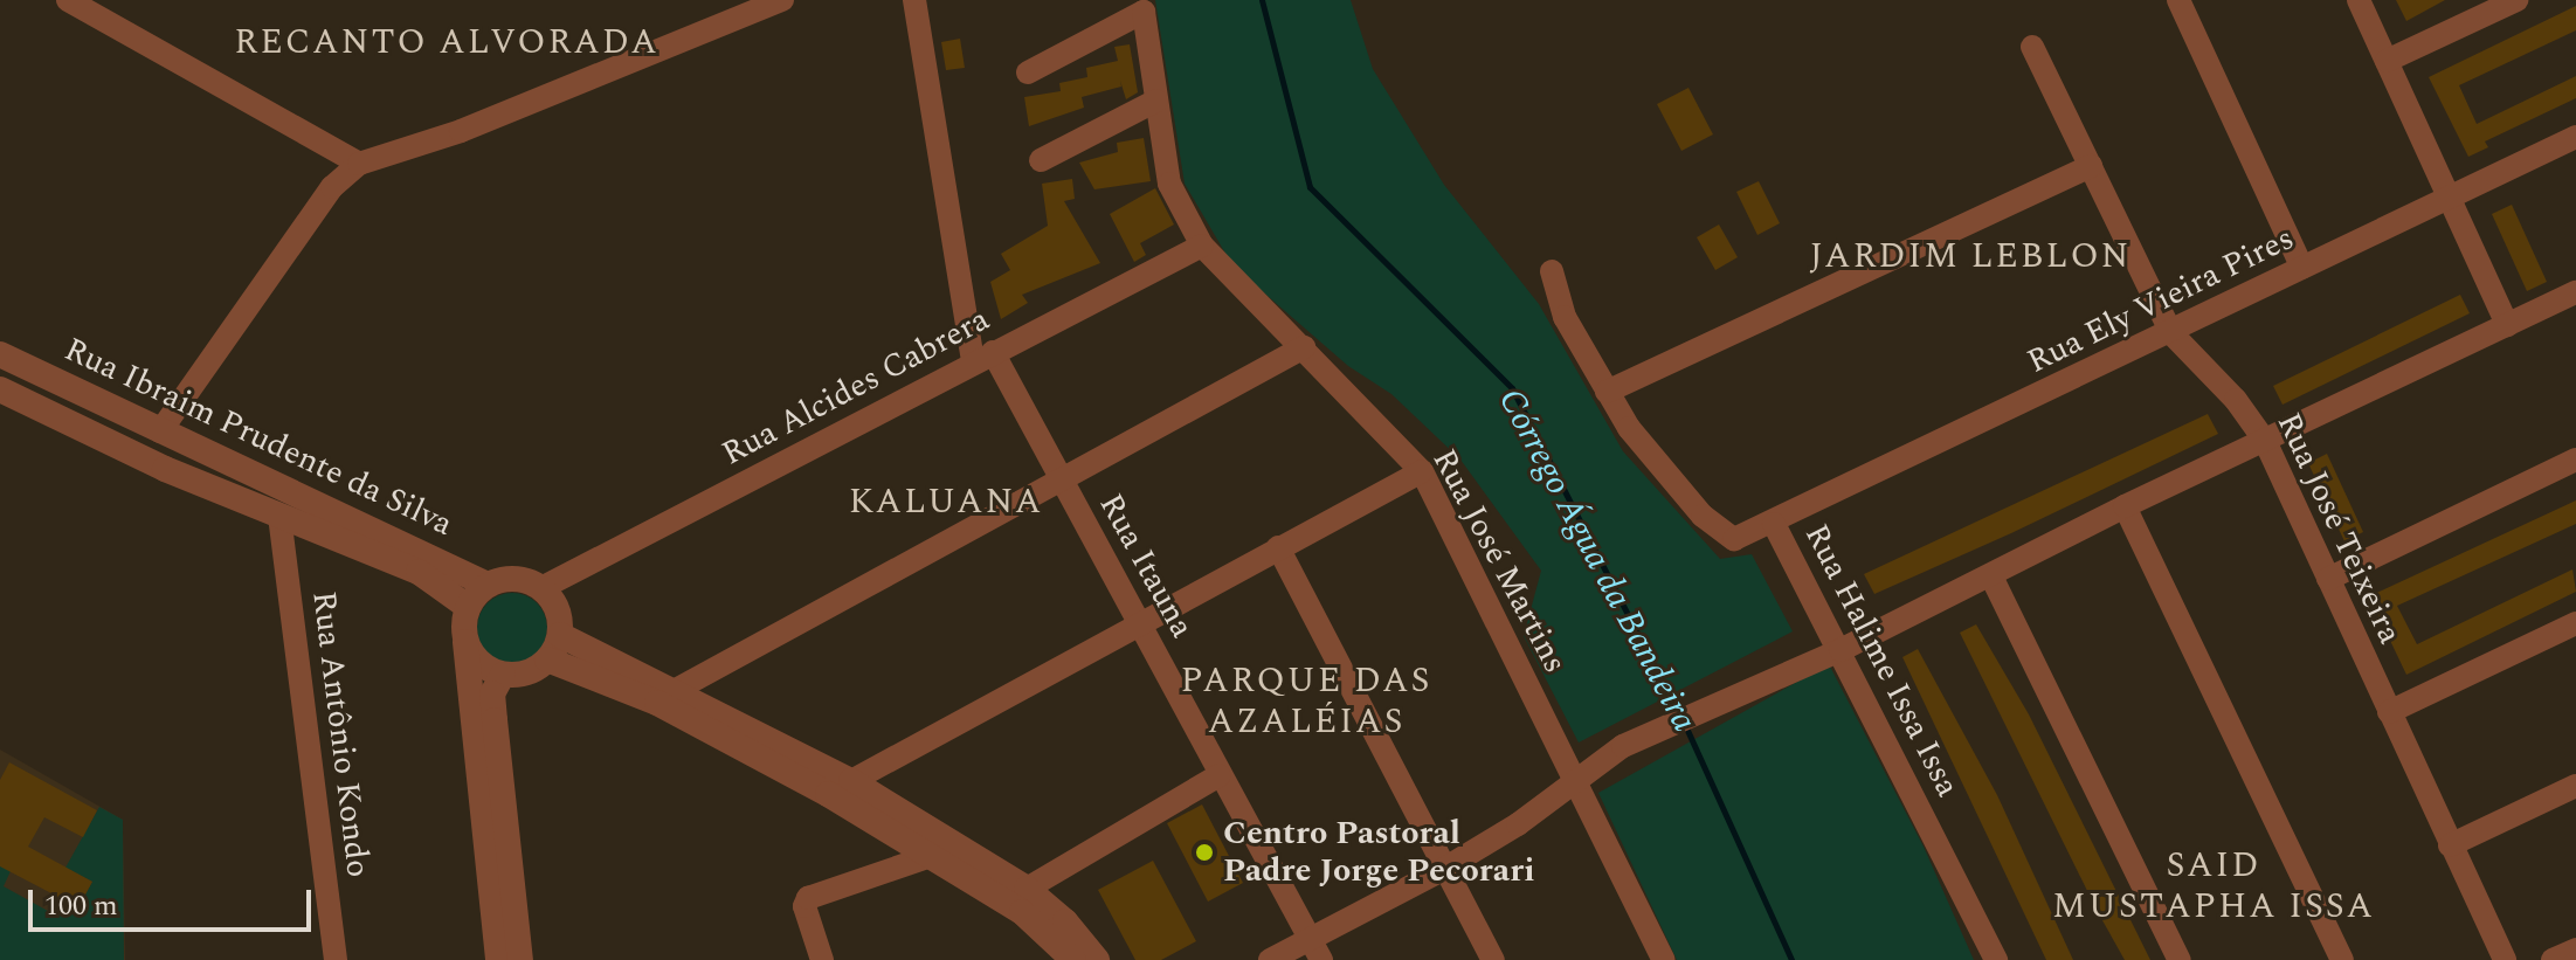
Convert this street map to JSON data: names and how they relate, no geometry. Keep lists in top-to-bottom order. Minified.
{"streets":{"street":["Rua Ely Vieira Pires","Rua Alcides Cabrera","Rua Ibraim Prudente da Silva","Rua José Teixeira","Rua José Martins","Rua Itauna","Rua Halime Issa Issa","Rua Antônio Kondo"]},"crossings":[["Rua Ely Vieira Pires","Rua José Teixeira"],["Rua Ely Vieira Pires","Rua Halime Issa Issa"],["Rua Alcides Cabrera","Rua Ibraim Prudente da Silva"],["Rua Alcides Cabrera","Rua José Martins"],["Rua Alcides Cabrera","Rua Itauna"],["Rua Ibraim Prudente da Silva","Rua Antônio Kondo"]],"districts":["RECANTO ALVORADA","JARDIM LEBLON","KALUANA","PARQUE DAS AZALÉIAS","SAID MUSTAPHA ISSA"],"water":["Córrego Água da Bandeira"],"places":["Centro Pastoral Padre Jorge Pecorari"],"scale_bar":"100 m"}
